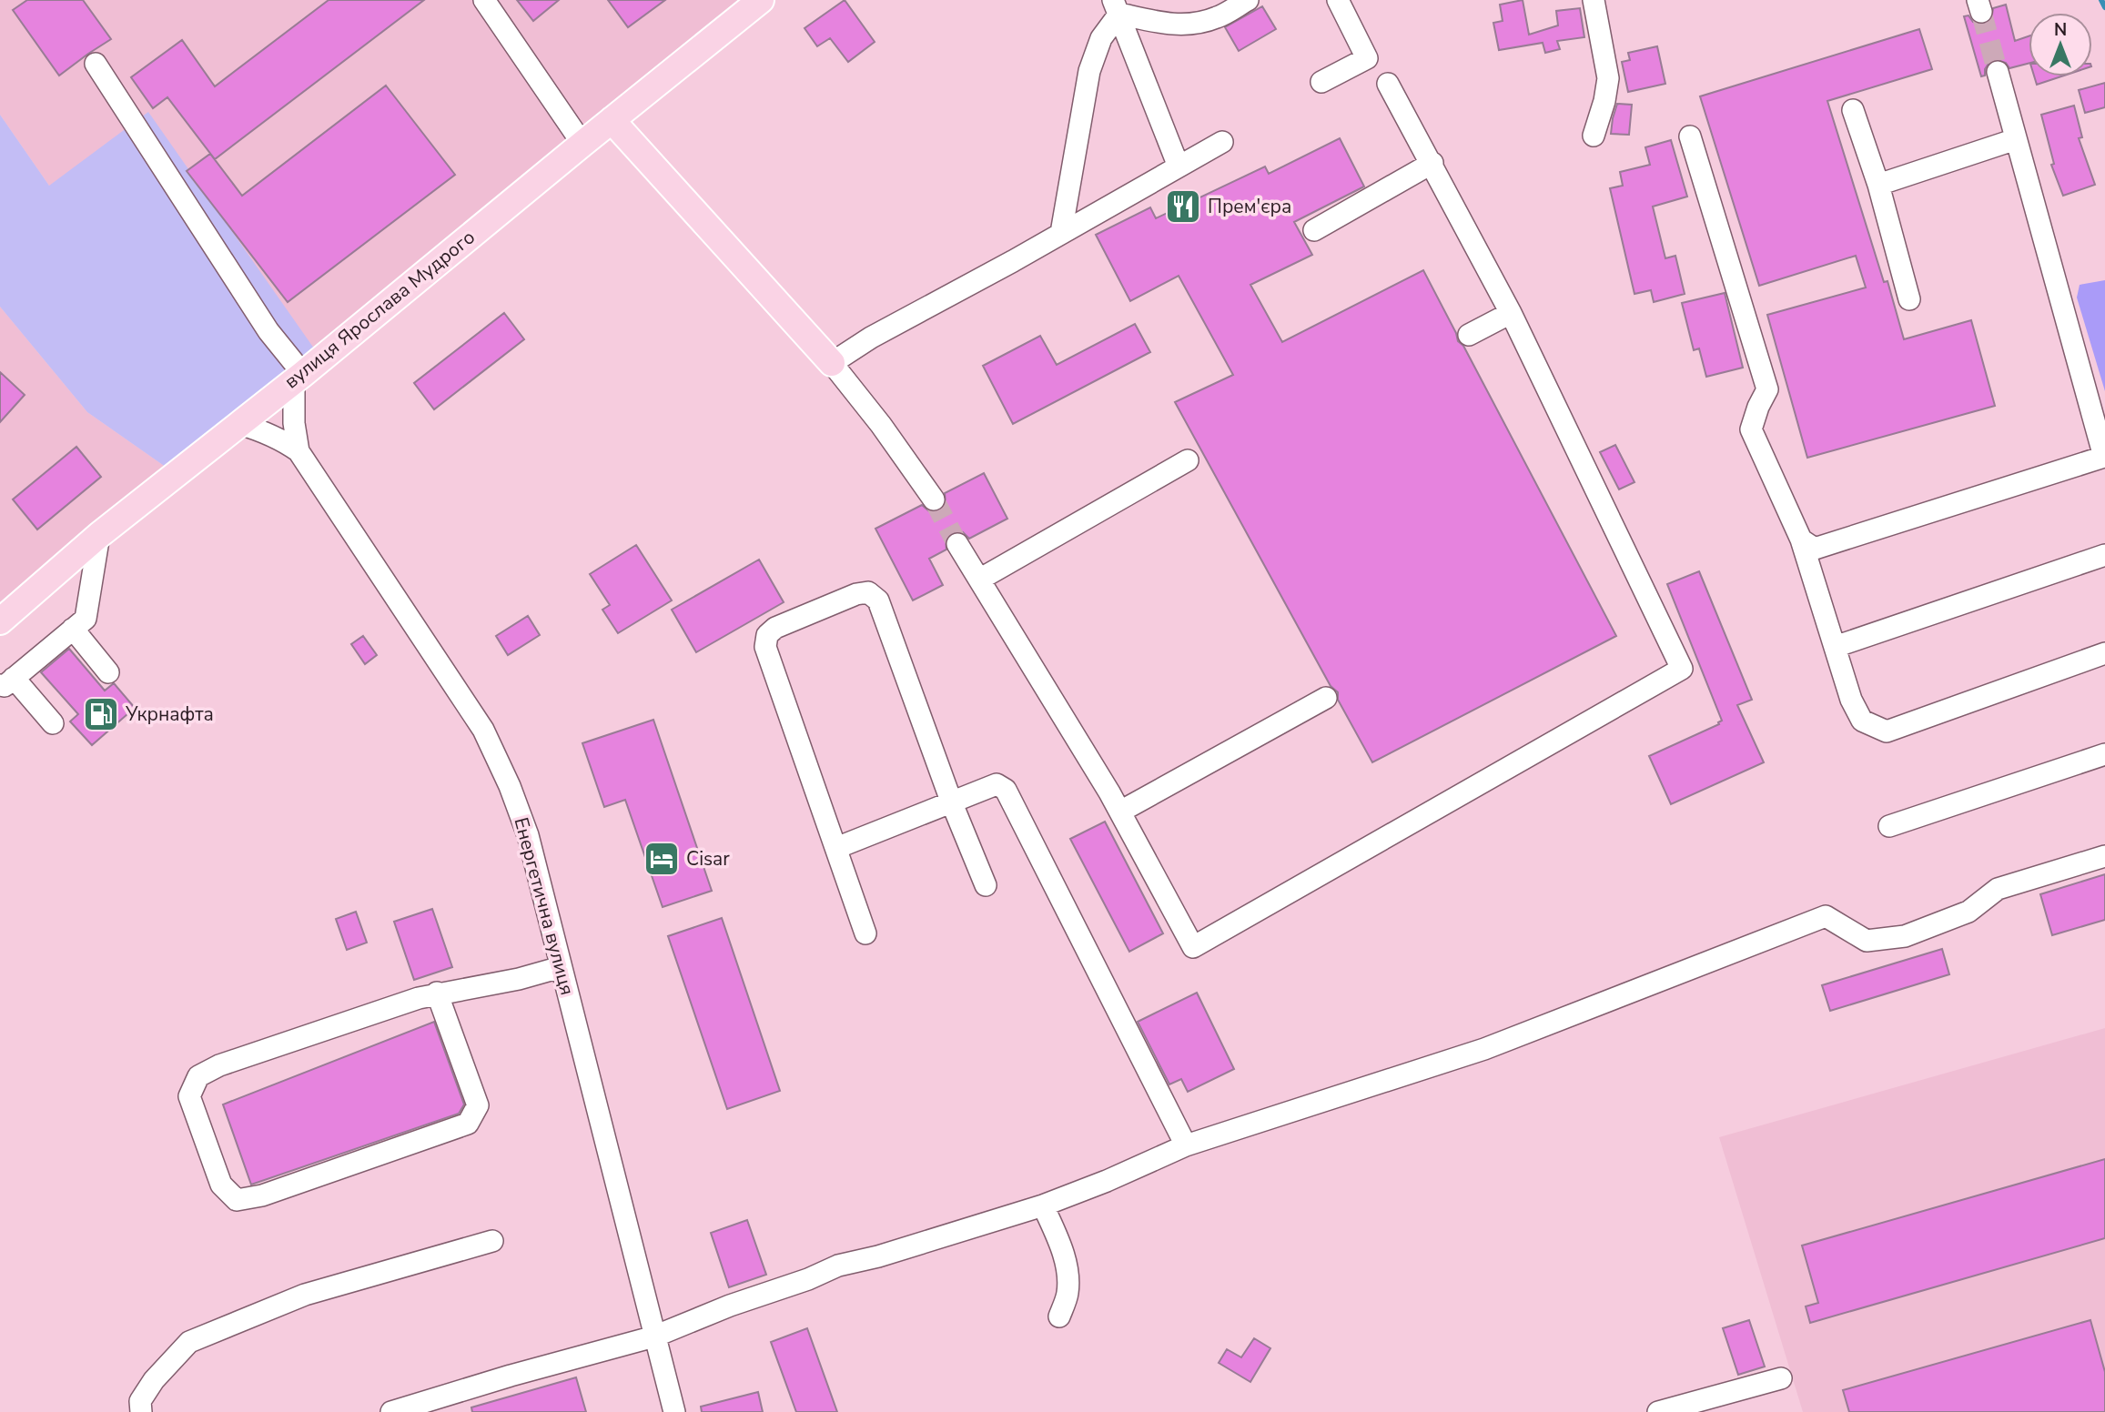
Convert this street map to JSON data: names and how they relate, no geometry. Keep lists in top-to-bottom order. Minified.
{"streets":{"main road":["вулиця Ярослава Мудрого"],"street":["Енергетична вулиця"]},"crossings":[["вулиця Ярослава Мудрого","Енергетична вулиця"]],"places":{"restaurant":["Прем'єра"],"fuel station":["Укрнафта"],"hotel":["Cisar"]},"north":"top"}
